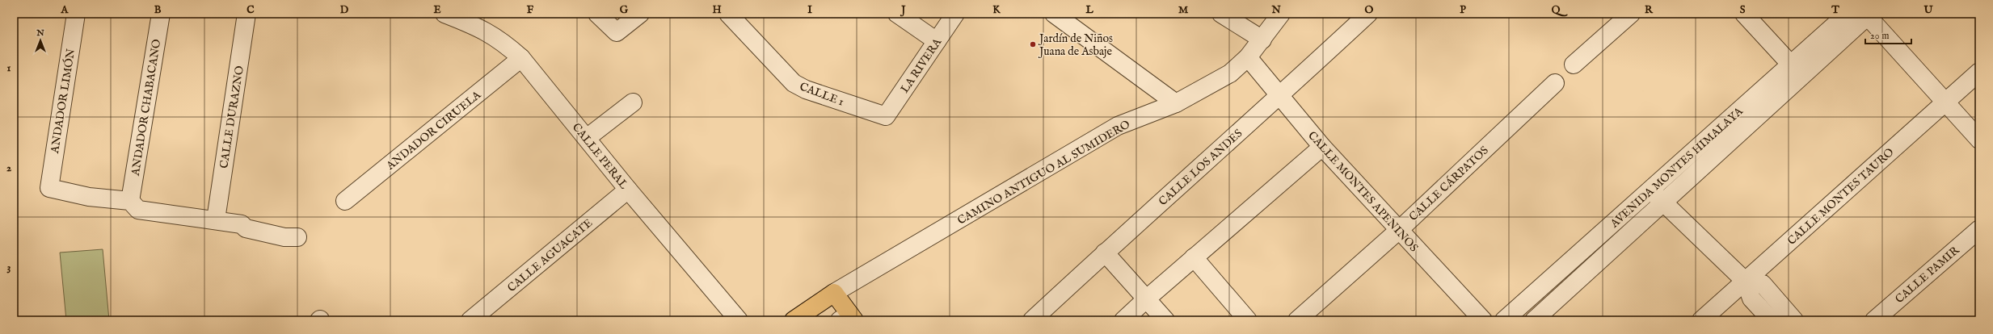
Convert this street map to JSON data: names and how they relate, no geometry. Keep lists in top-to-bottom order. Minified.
{"streets":{"main road":["CAMINO ANTIGUO AL SUMIDERO"],"street":["LA RIVERA","CALLE 1","ANDADOR LIMÓN","ANDADOR CHABACANO","CALLE DURAZNO","ANDADOR CIRUELA","CALLE PERAL","CALLE LOS ANDES","AVENIDA MONTES HIMALAYA","CALLE CÁRPATOS","CALLE MONTES APENINOS","CALLE MONTES TAURO","CALLE AGUACATE","CALLE PAMIR"]},"crossings":[["LA RIVERA","CALLE 1"],["ANDADOR LIMÓN","ANDADOR CHABACANO"],["ANDADOR CIRUELA","CALLE PERAL"],["CALLE PERAL","CALLE AGUACATE"],["CALLE LOS ANDES","CALLE MONTES APENINOS"],["CAMINO ANTIGUO AL SUMIDERO","CALLE MONTES APENINOS"],["CALLE CÁRPATOS","CALLE MONTES APENINOS"]],"places":["Jardín de Niños Juana de Asbaje"],"scale_bar":"20 m","north":"top","grid":{"columns":["A","B","C","D","E","F","G","H","I","J","K","L","M","N","O","P","Q","R","S","T","U"],"rows":["1","2","3"]}}
